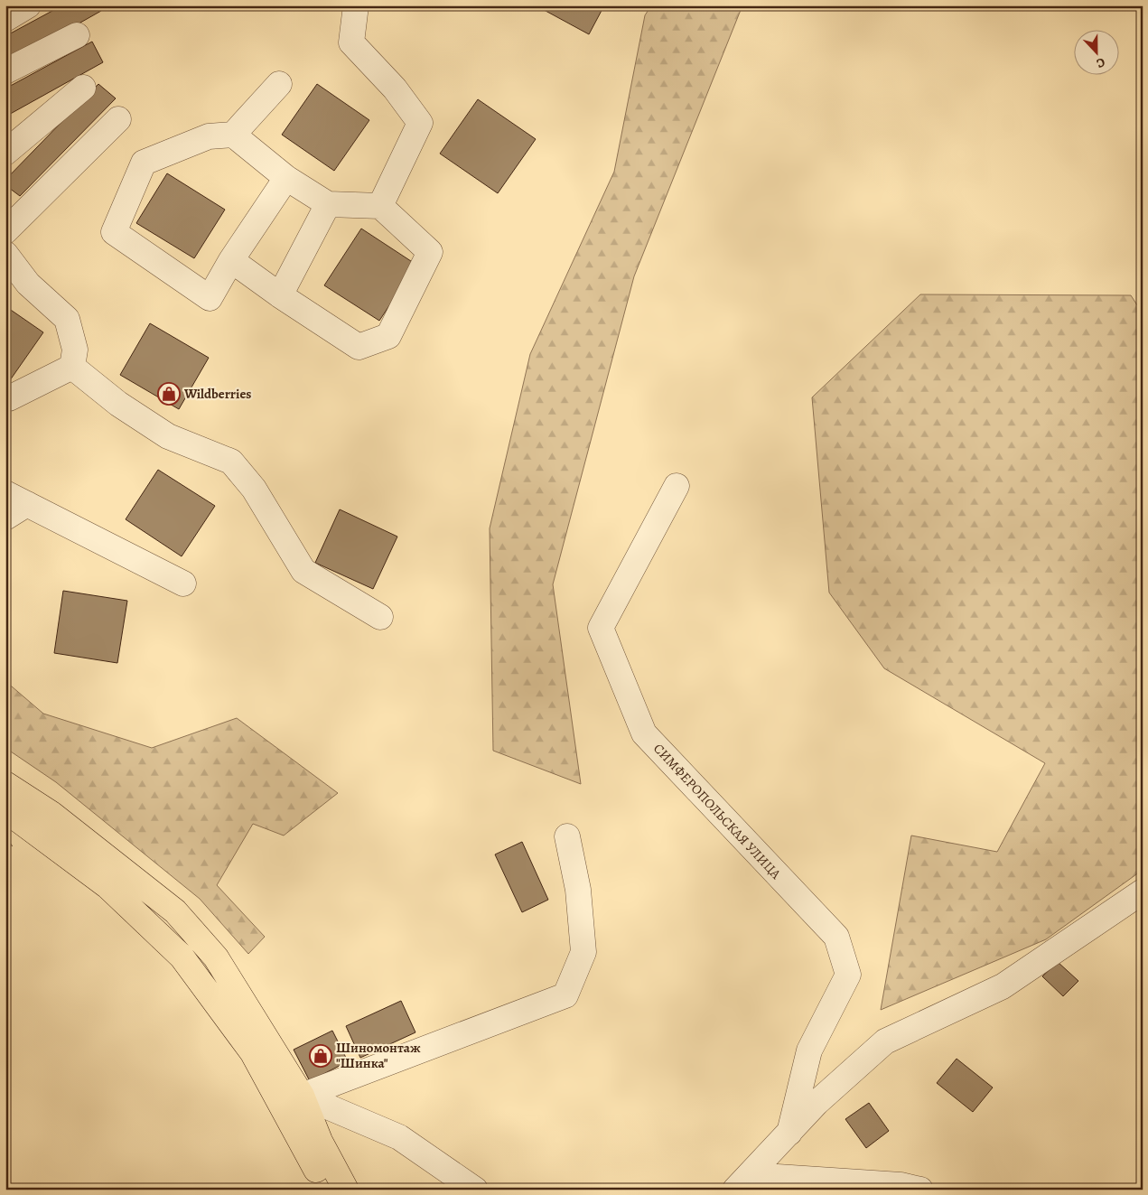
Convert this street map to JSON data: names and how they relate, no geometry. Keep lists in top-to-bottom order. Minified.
{"streets":{"street":["СИМФЕРОПОЛЬСКАЯ УЛИЦА"]},"places":{"shop":["Wildberries","Шиномонтаж \"Шинка\""]},"north":"bottom"}
